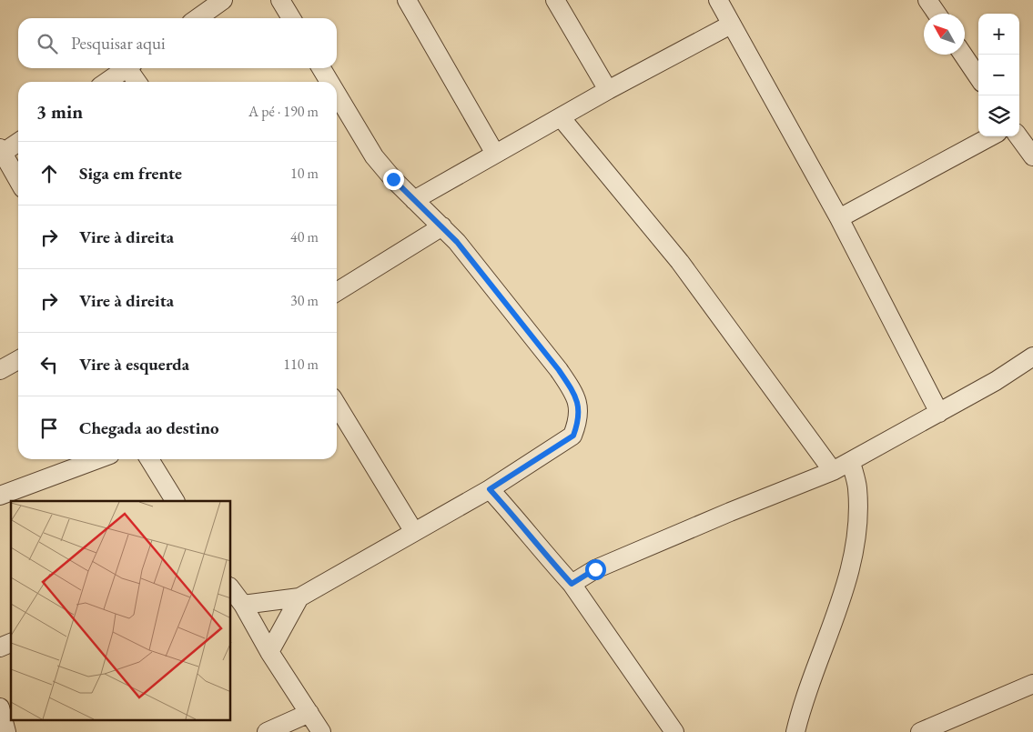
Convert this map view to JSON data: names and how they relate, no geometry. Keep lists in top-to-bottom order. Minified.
{"north":"top left","page":{"map_buttons":["+","−"],"search":"Pesquisar aqui","heading":["3 min","A pé · 190 m"],"list":[["Siga em frente","10 m"],["Vire à direita","40 m"],["Vire à direita","30 m"],["Vire à esquerda","110 m"],"Chegada ao destino"]}}
